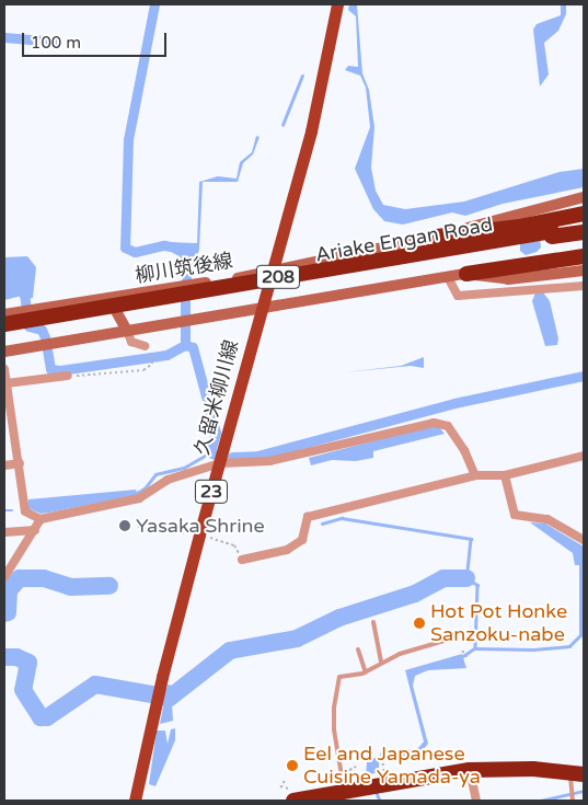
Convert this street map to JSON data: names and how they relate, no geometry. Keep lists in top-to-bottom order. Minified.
{"streets":{"highway":["Ariake Engan Road","208"],"main road":["柳川筑後線","久留米柳川線","23"]},"crossings":[["柳川筑後線","久留米柳川線"]],"places":["Yasaka Shrine","Hot Pot Honke Sanzoku-nabe","Eel and Japanese Cuisine Yamada-ya"],"scale_bar":"100 m"}
